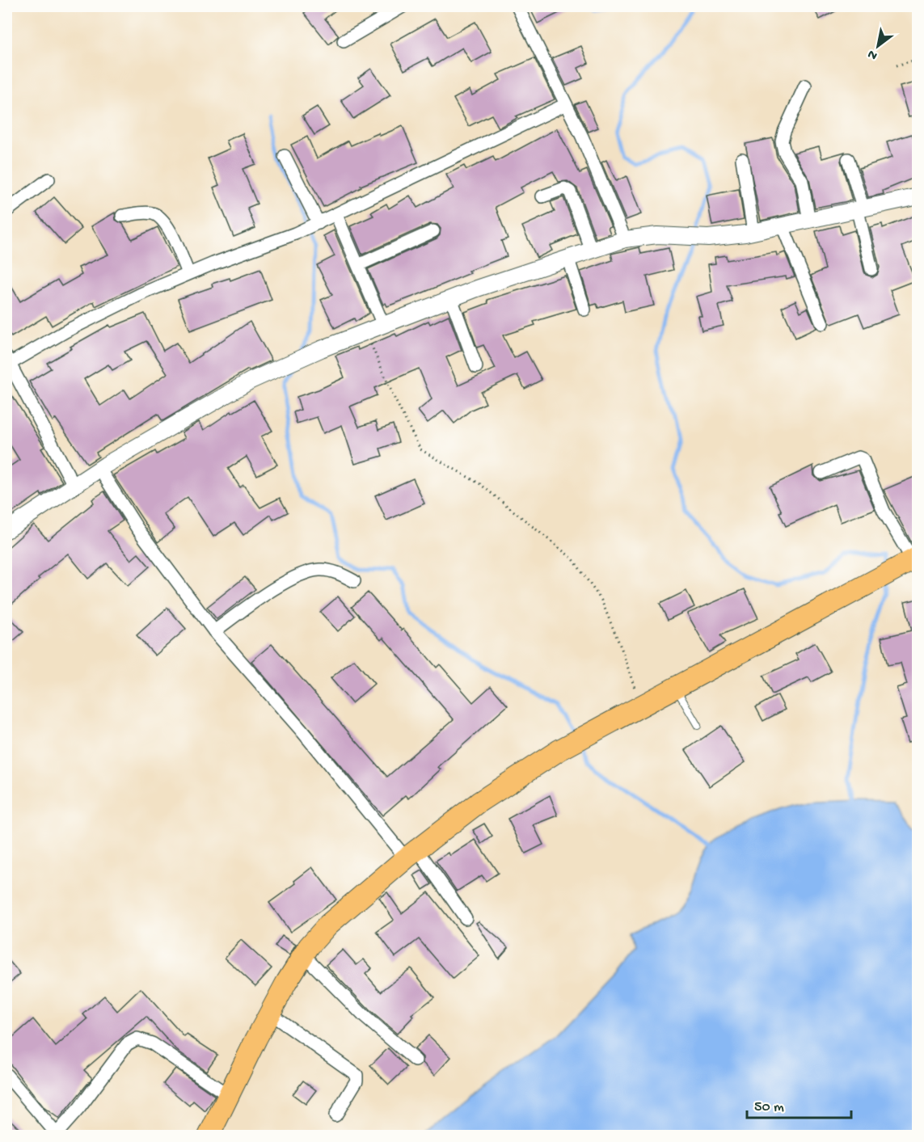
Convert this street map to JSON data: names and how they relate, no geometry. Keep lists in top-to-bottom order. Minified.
{"scale_bar":"50 m","north":"bottom left"}
